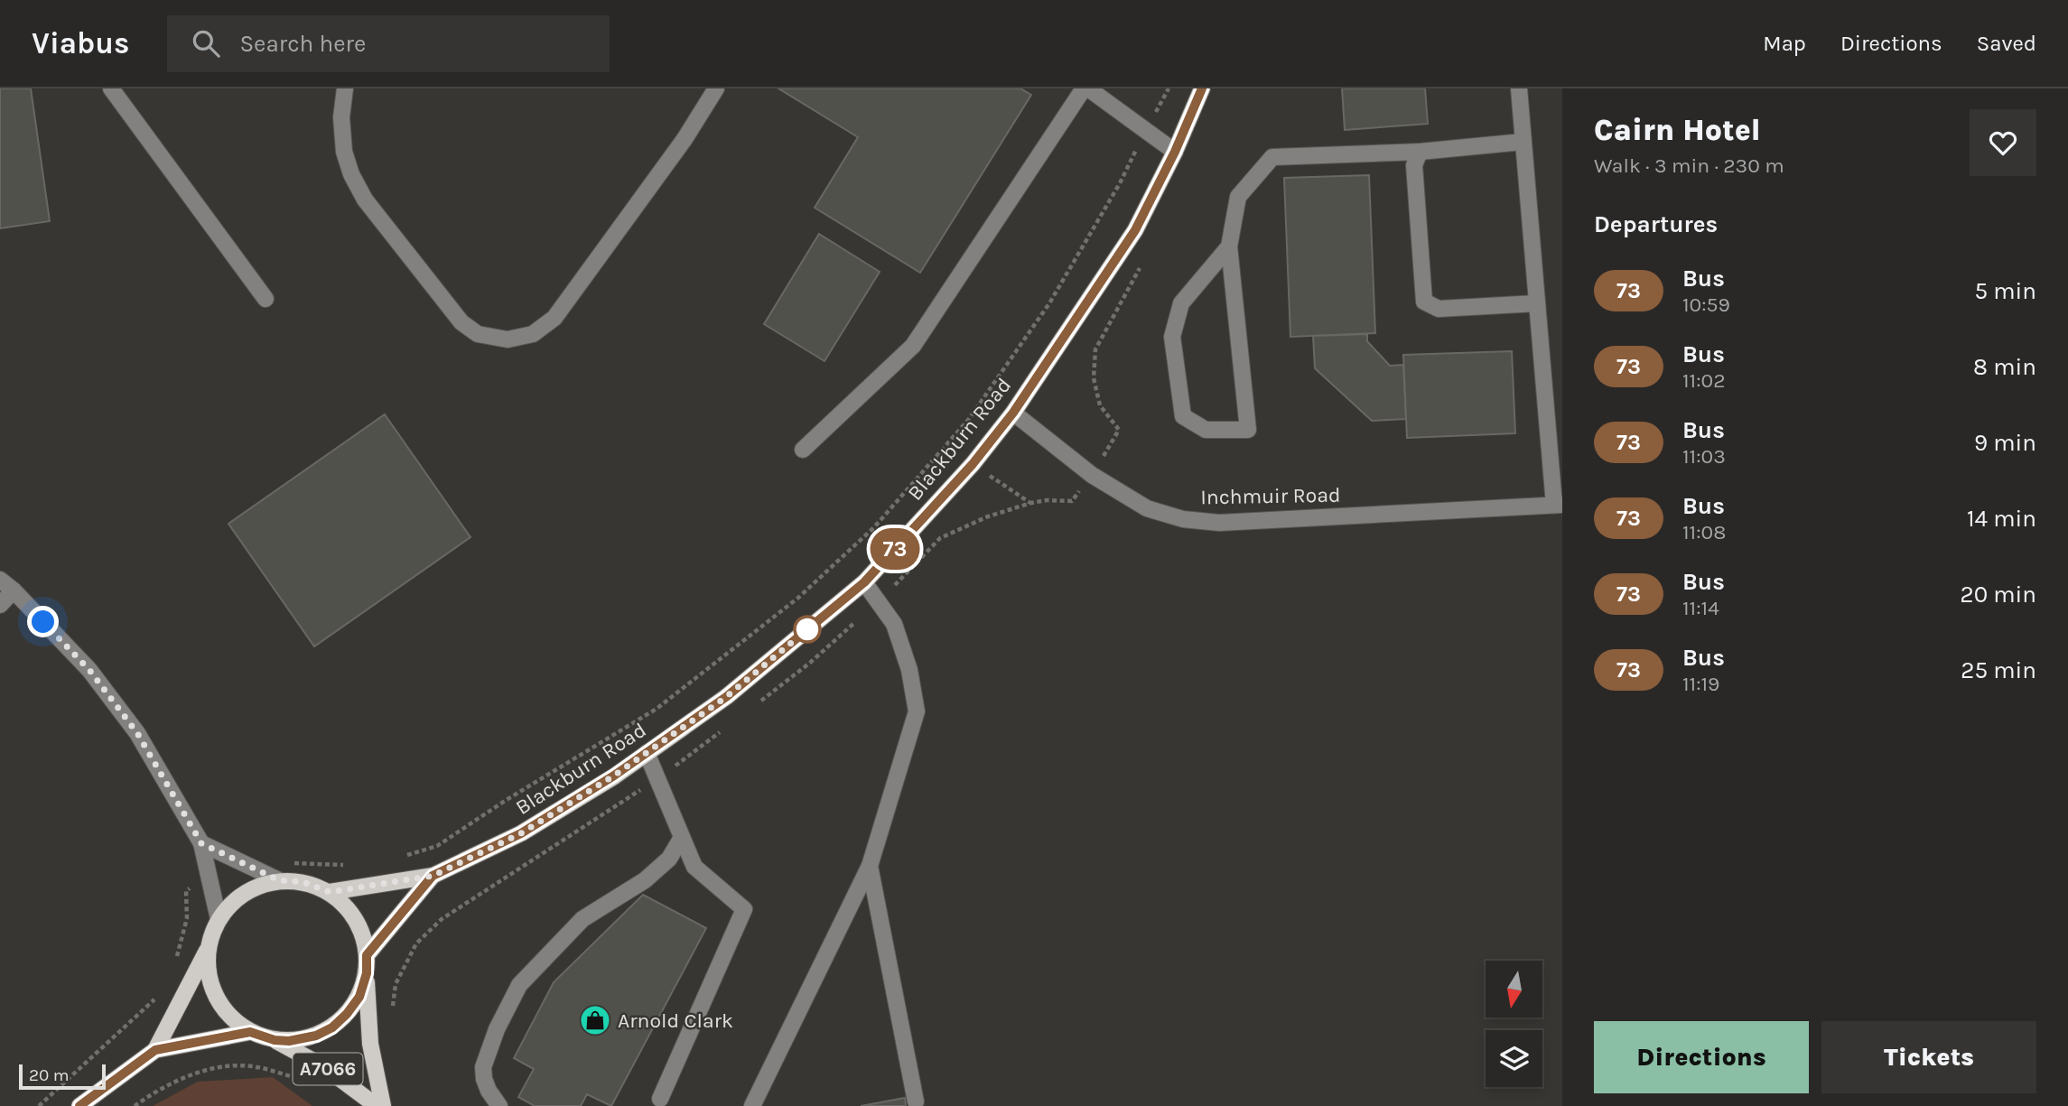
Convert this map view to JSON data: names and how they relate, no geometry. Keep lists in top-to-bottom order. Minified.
{"streets":{"main road":["Blackburn Road","A7066"],"street":["Inchmuir Road"]},"crossings":[["Blackburn Road","Inchmuir Road"],["Blackburn Road","A7066"]],"places":{"shop":["Arnold Clark"]},"lines":["bus line 73"],"scale_bar":"20 m","north":"bottom","page":{"header":"Viabus","search":"Search here","nav":["Map","Directions","Saved"],"on_map":"73","heading":[["Cairn Hotel","Walk · 3 min · 230 m"],"Departures"],"list":[{"mark":"73","name":"Bus","note":"10:59","value":"5 min"},{"mark":"73","name":"Bus","note":"11:02","value":"8 min"},{"mark":"73","name":"Bus","note":"11:03","value":"9 min"},{"mark":"73","name":"Bus","note":"11:08","value":"14 min"},{"mark":"73","name":"Bus","note":"11:14","value":"20 min"},{"mark":"73","name":"Bus","note":"11:19","value":"25 min"}],"buttons":["Directions","Tickets"],"scale":"20 m"}}
